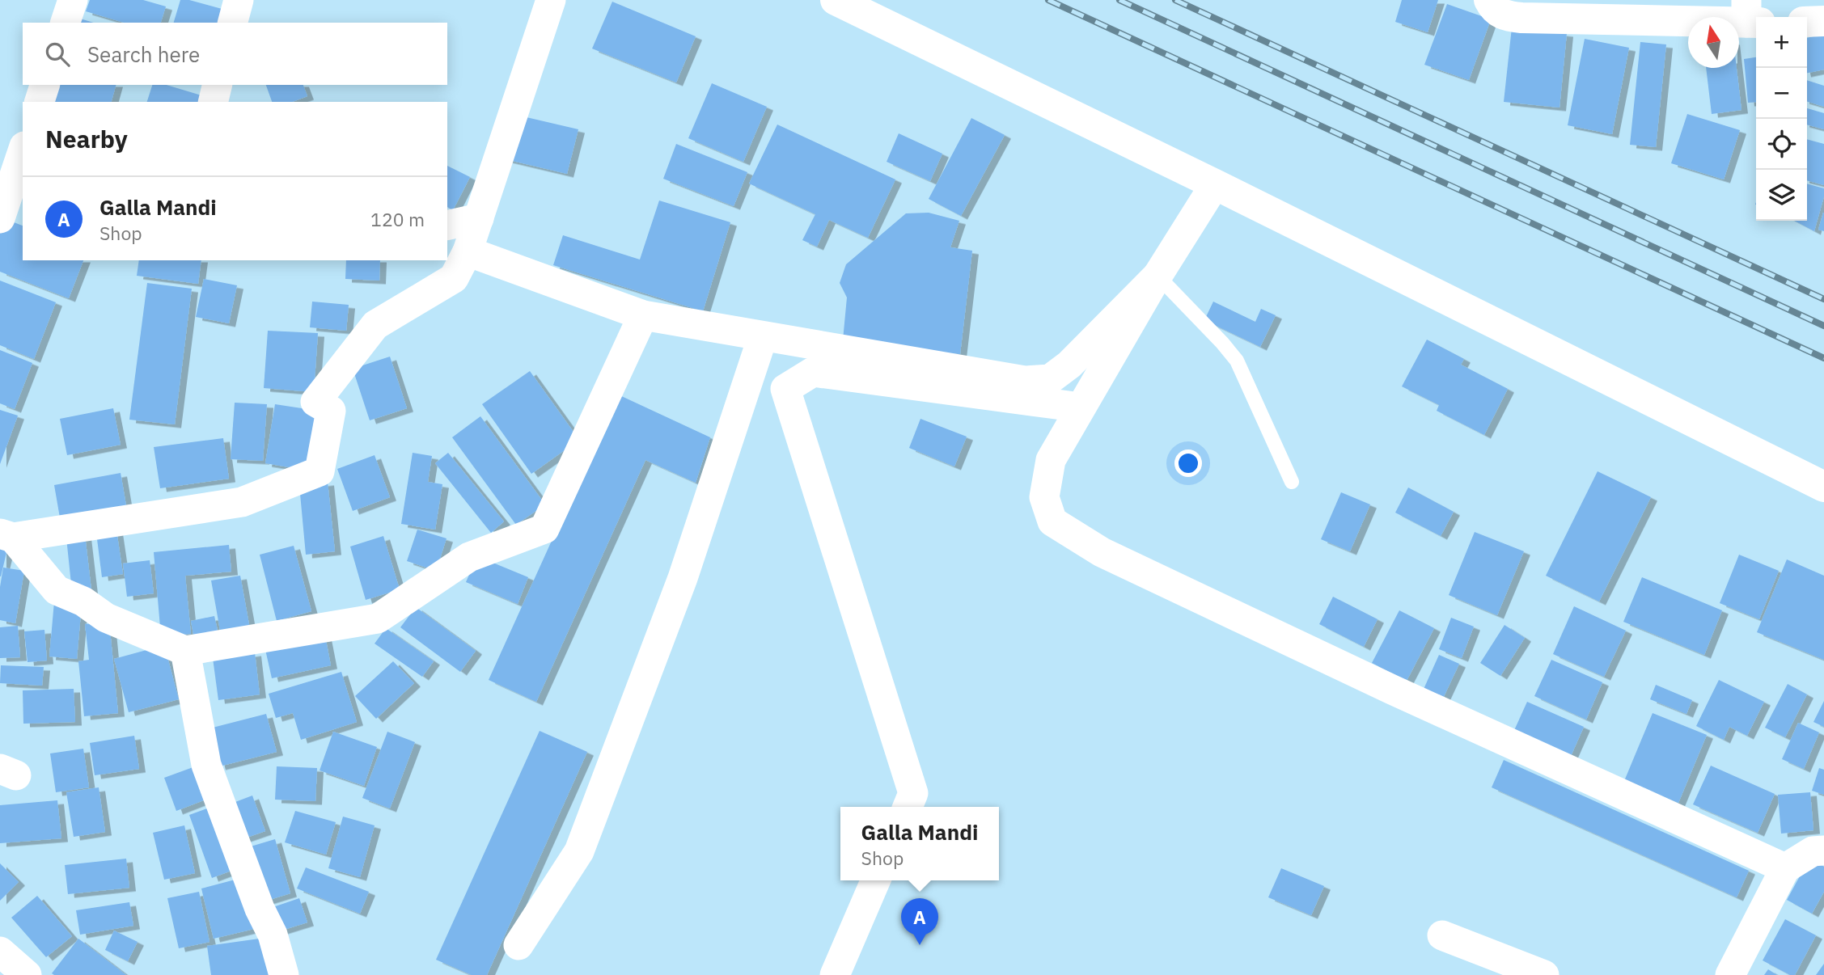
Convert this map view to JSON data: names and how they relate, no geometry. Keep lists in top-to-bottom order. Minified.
{"north":"top","page":{"map_buttons":["+","−"],"search":"Search here","heading":"Nearby","list":[{"mark":"A","name":"Galla Mandi","note":"Shop","value":"120 m"}],"popup":["Galla Mandi","Shop"],"pins":"A"}}
